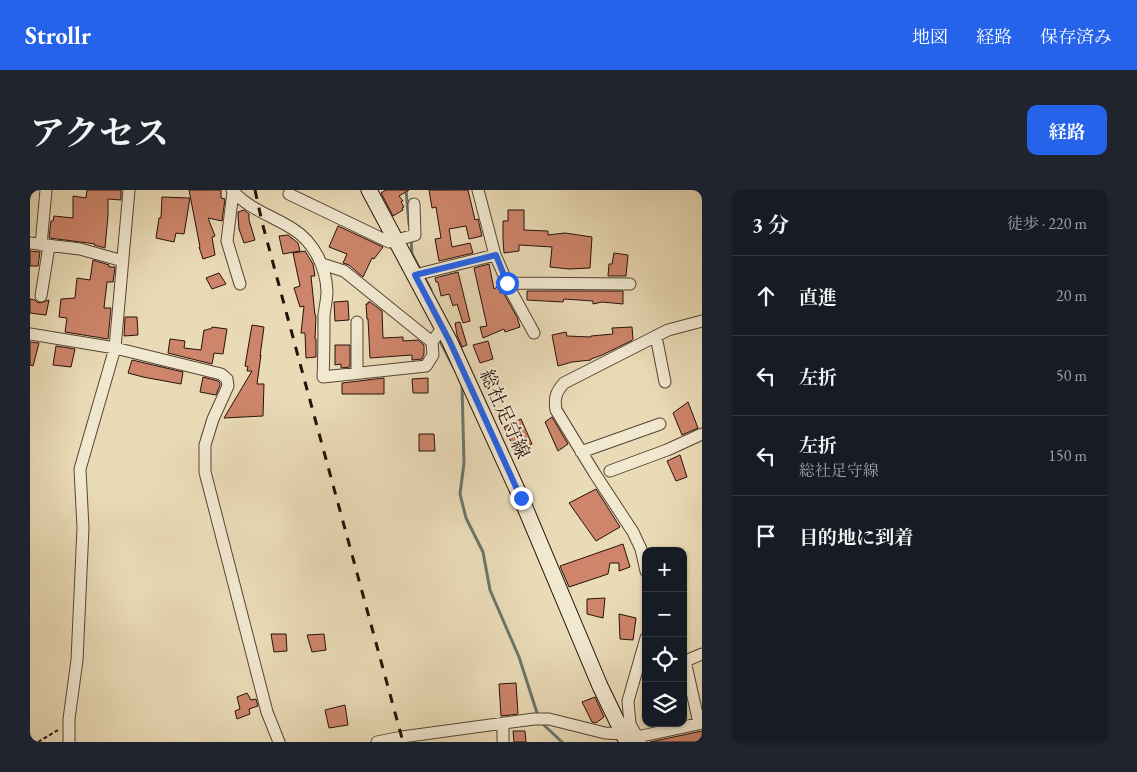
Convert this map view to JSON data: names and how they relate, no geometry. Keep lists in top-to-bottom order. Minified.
{"streets":{"main road":["総社足守線"]},"page":{"header":"Strollr","nav":["地図","経路","保存済み"],"title":"アクセス","buttons":"経路","heading":["3 分","徒歩 · 220 m"],"list":[["直進","20 m"],["左折","50 m"],["左折","総社足守線","150 m"],"目的地に到着"],"map_buttons":["+","−"]}}
